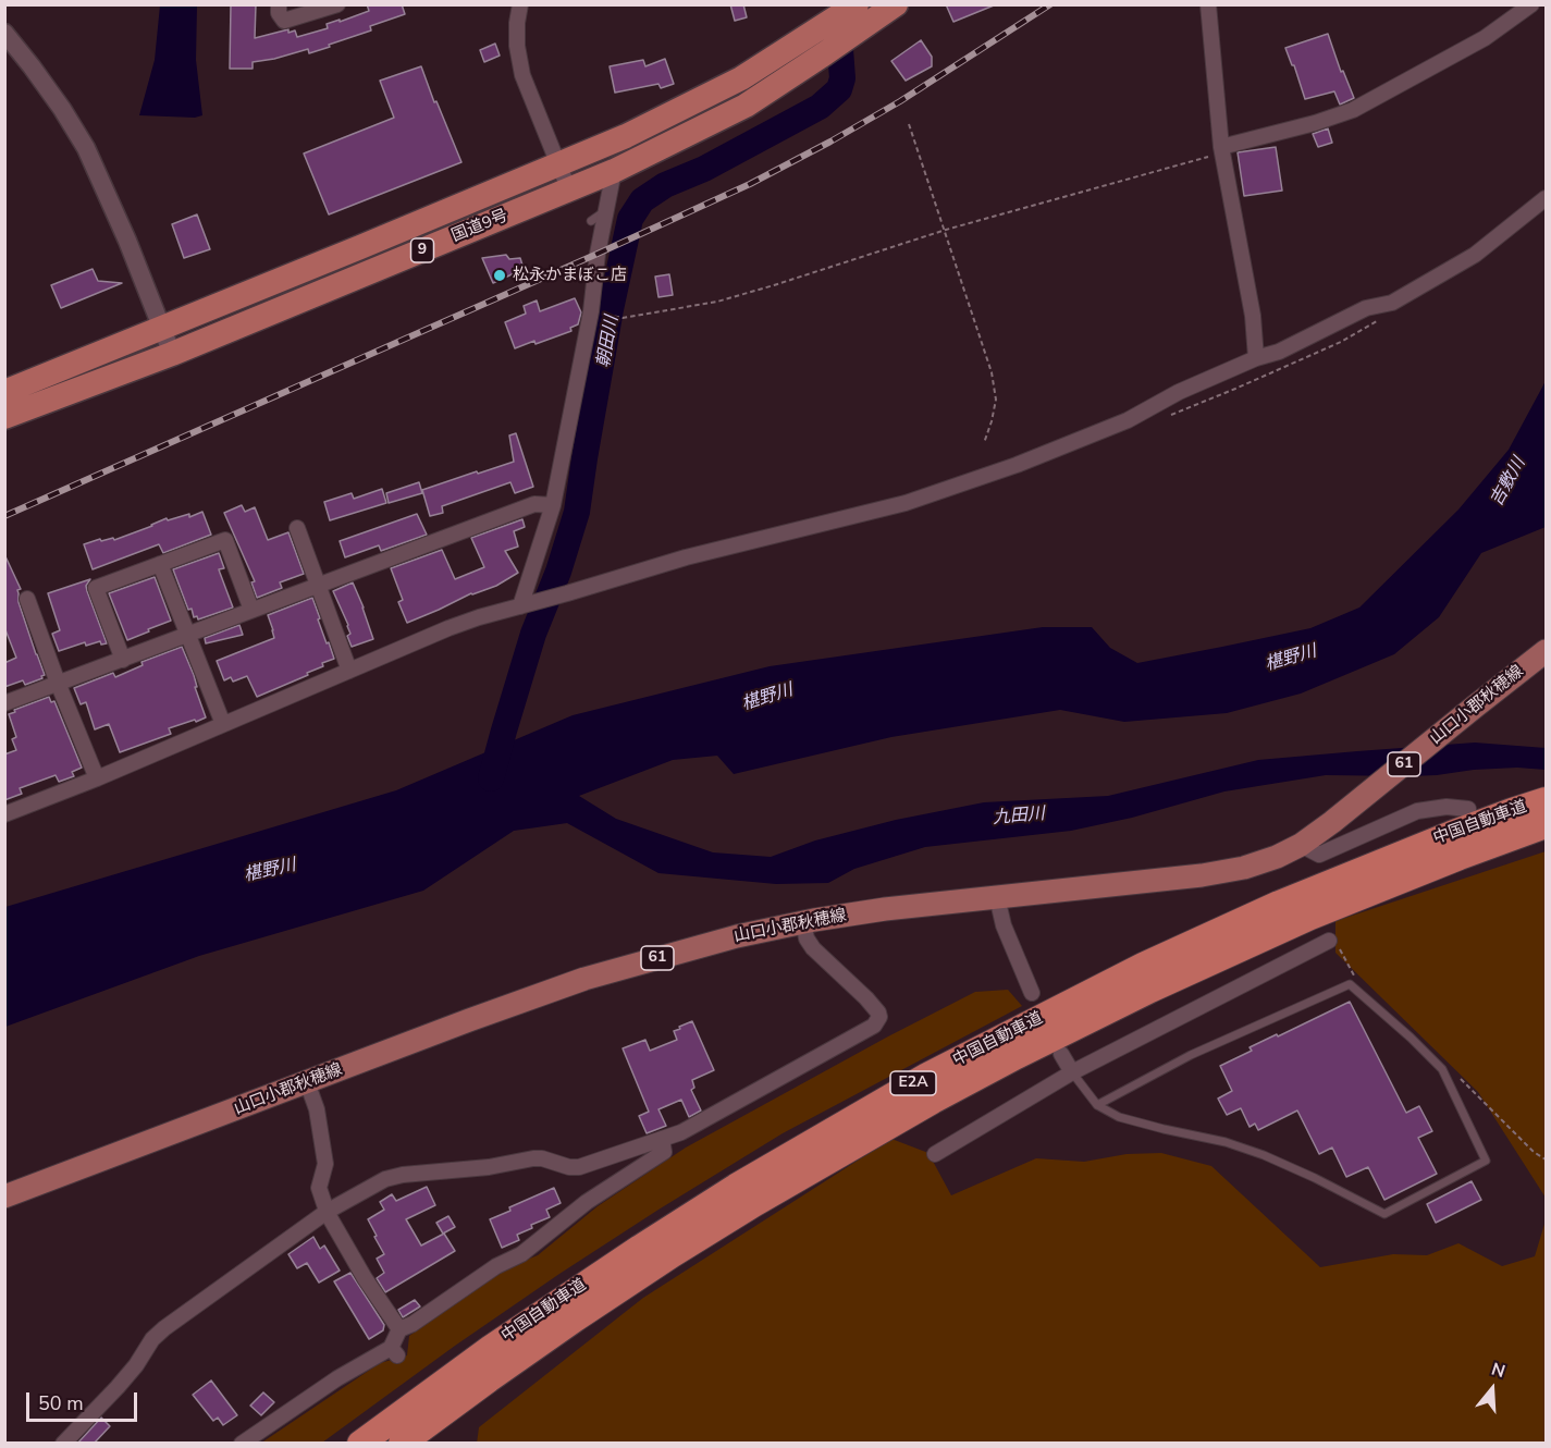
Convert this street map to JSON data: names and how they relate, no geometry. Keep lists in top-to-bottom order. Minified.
{"streets":{"highway":["国道9号","9","中国自動車道","E2A"],"main road":["山口小郡秋穂線","61"]},"water":["朝田川","吉敷川","椹野川","九田川"],"places":["松永かまぼこ店"],"scale_bar":"50 m","north":"top"}
